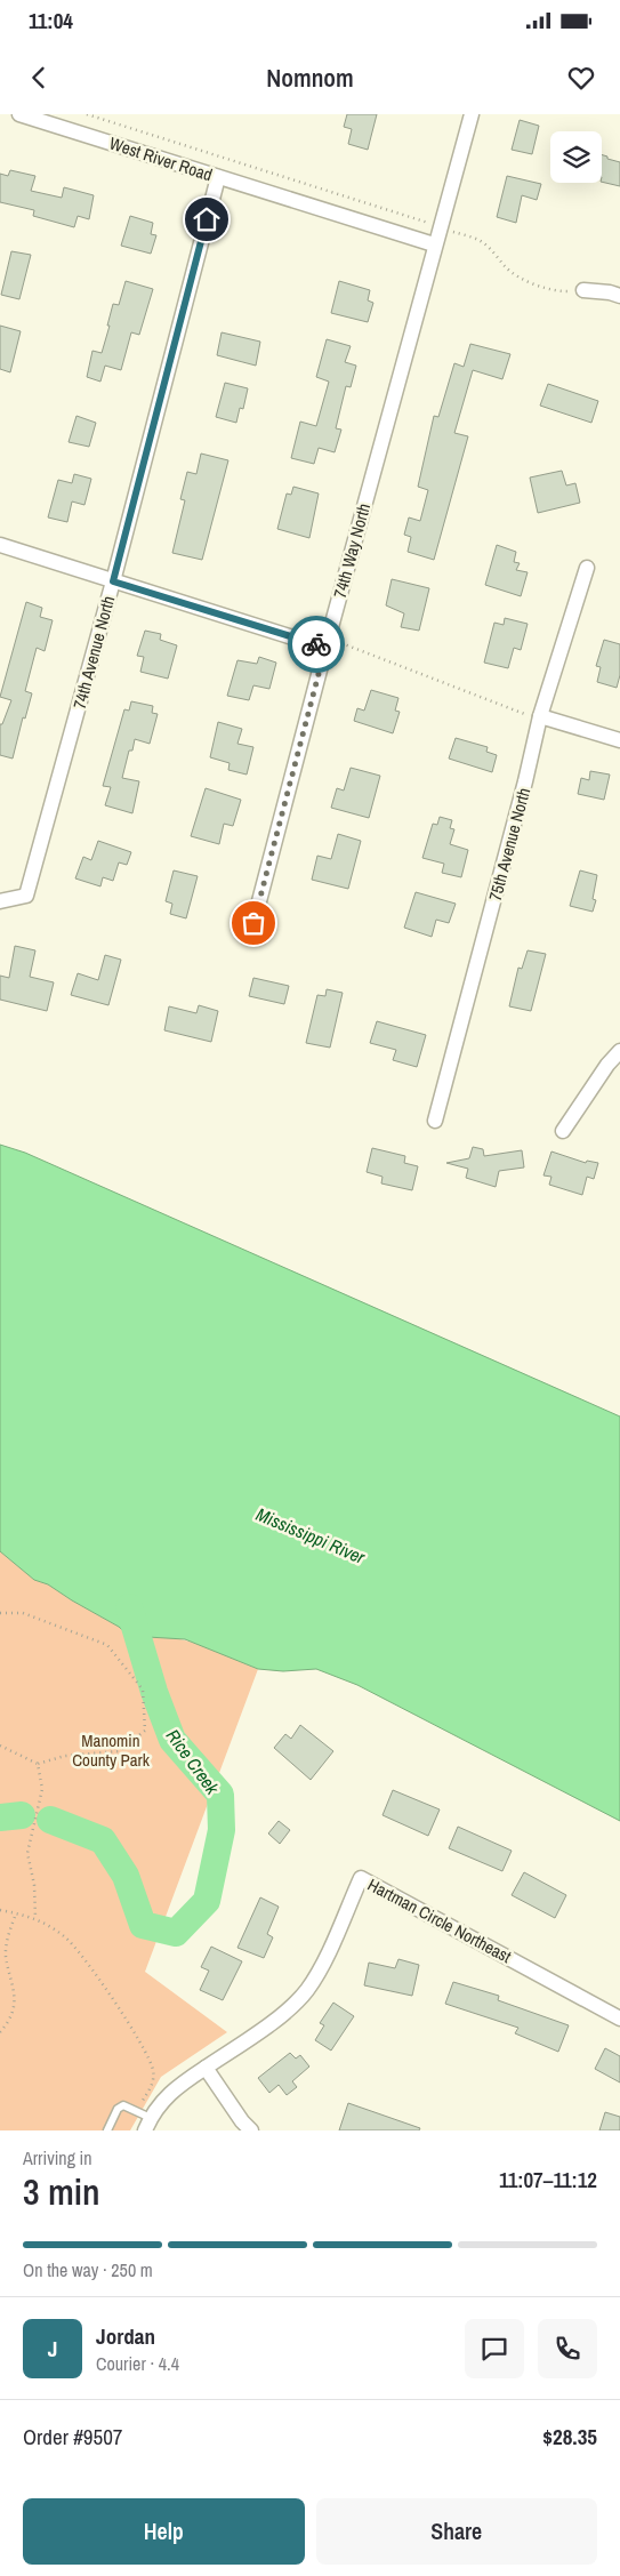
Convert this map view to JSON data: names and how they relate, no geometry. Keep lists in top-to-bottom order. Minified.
{"streets":{"street":["West River Road","74th Way North","74th Avenue North","75th Avenue North","Hartman Circle Northeast"]},"crossings":[["West River Road","74th Way North"],["West River Road","74th Avenue North"]],"water":["Mississippi River","Rice Creek"],"parks":["Manomin County Park"],"page":{"status":"11:04","header":"Nomnom","heading":["3 min","Arriving in","11:07–11:12"],"panel":["Jordan","Courier · 4.4","Order #9507","$28.35"],"bar":"On the way · 250 m","round":"J","buttons":["Help","Share"]}}
